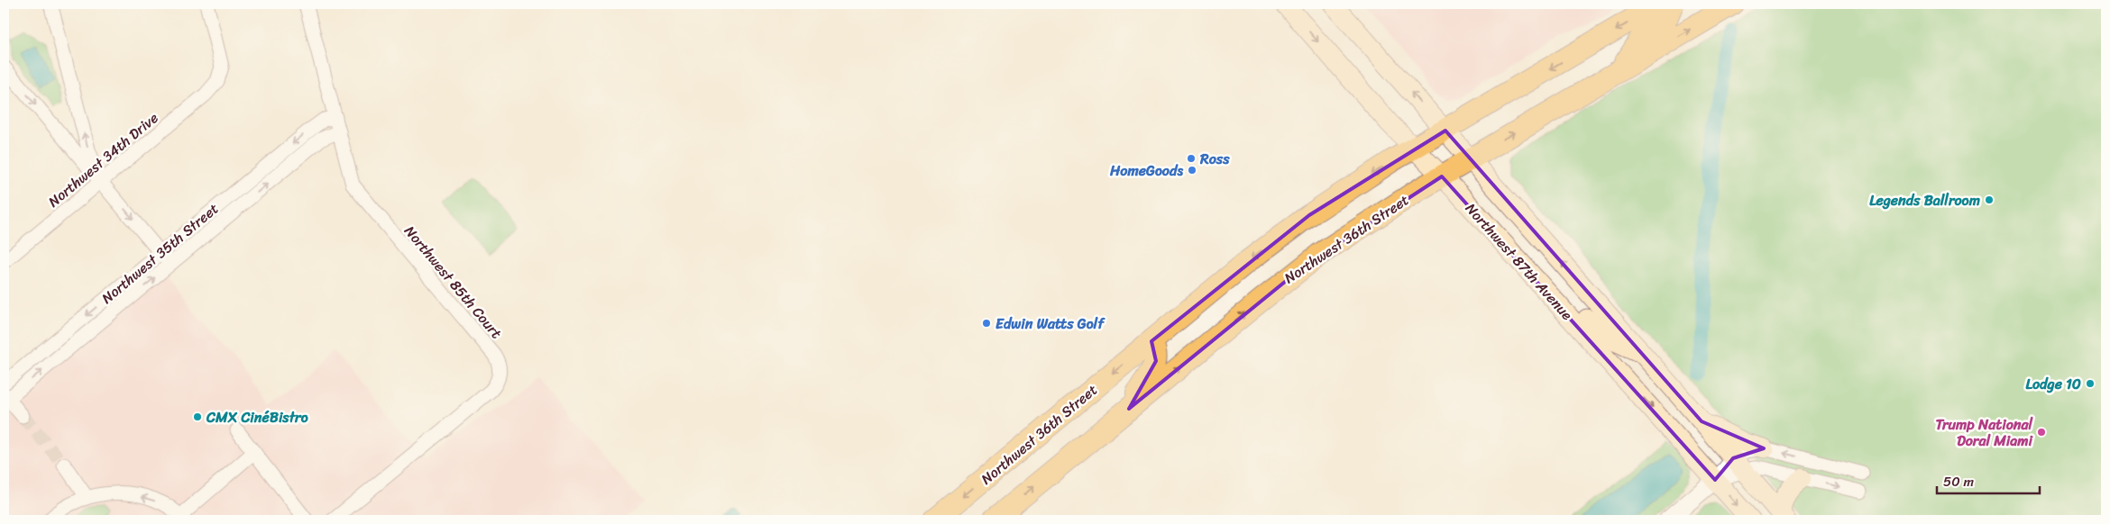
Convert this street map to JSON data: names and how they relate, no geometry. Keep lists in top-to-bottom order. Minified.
{"streets":{"main road":["Northwest 36th Street","Northwest 87th Avenue"],"street":["Northwest 34th Drive","Northwest 35th Street","Northwest 85th Court"]},"crossings":[["Northwest 36th Street","Northwest 87th Avenue"],["Northwest 35th Street","Northwest 85th Court"]],"places":["Ross","HomeGoods","Legends Ballroom","Edwin Watts Golf","Lodge 10","CMX CinéBistro","Trump National Doral Miami"],"scale_bar":"50 m"}
